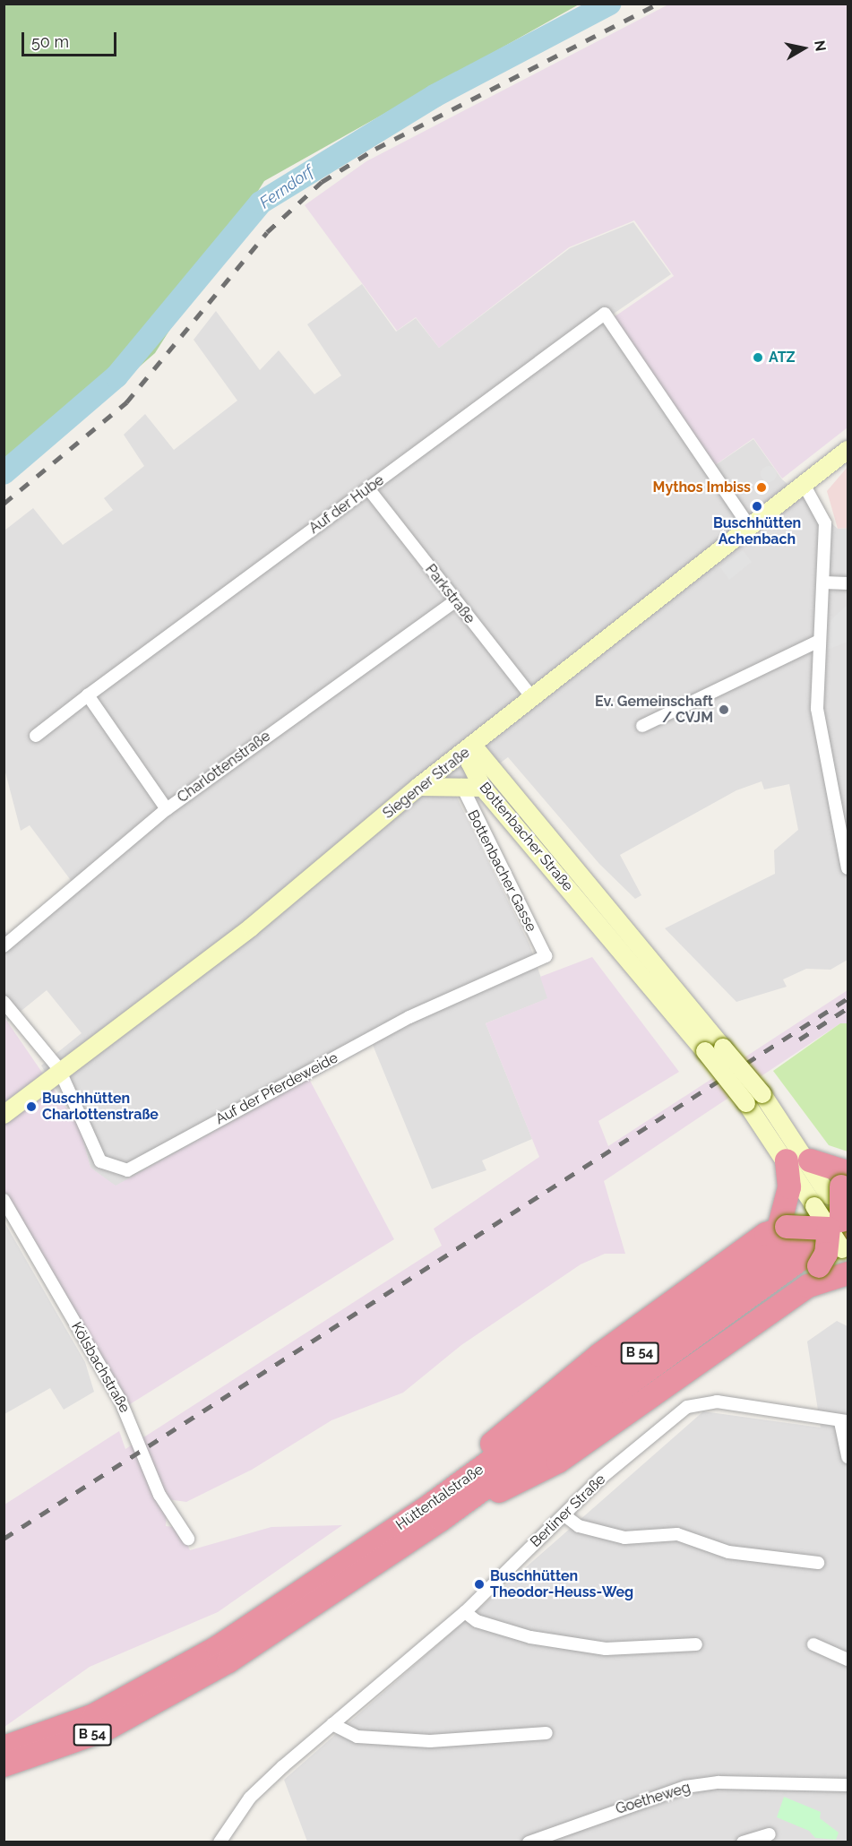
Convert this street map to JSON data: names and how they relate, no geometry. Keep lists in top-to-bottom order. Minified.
{"streets":{"highway":["B 54","Hüttentalstraße"],"street":["Auf der Hube","Parkstraße","Charlottenstraße","Siegener Straße","Bottenbacher Straße","Bottenbacher Gasse","Auf der Pferdeweide","Kölsbachstraße","Berliner Straße","Goetheweg"]},"crossings":[["Auf der Hube","Parkstraße"],["Auf der Hube","Siegener Straße"],["Parkstraße","Charlottenstraße"],["Parkstraße","Siegener Straße"],["Siegener Straße","Bottenbacher Straße"],["Siegener Straße","Auf der Pferdeweide"],["Bottenbacher Straße","Hüttentalstraße"],["Bottenbacher Gasse","Auf der Pferdeweide"]],"water":["Ferndorf"],"places":["ATZ","Mythos Imbiss","Buschhütten Achenbach","Ev. Gemeinschaft / CVJM","Buschhütten Charlottenstraße","Buschhütten Theodor-Heuss-Weg"],"scale_bar":"50 m","north":"right"}
